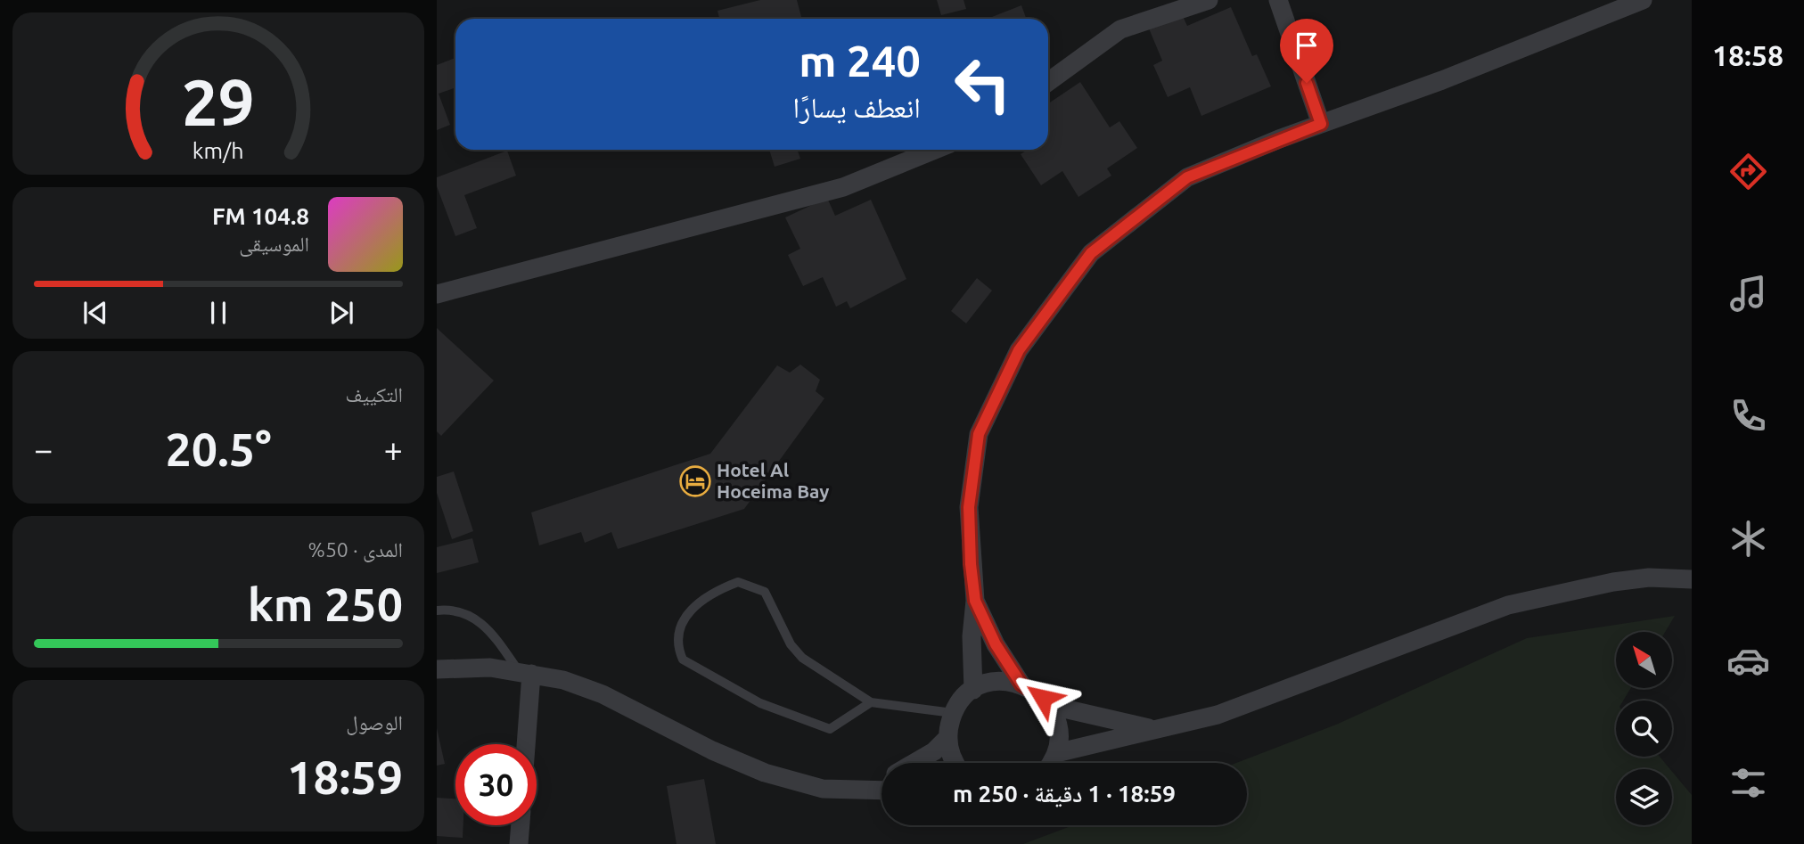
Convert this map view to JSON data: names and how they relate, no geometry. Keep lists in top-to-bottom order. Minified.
{"places":{"hotel":["Hotel Al Hoceima Bay"]},"north":"top left","page":{"tabs":"18:58","turn":["240 m","انعطف يسارًا"],"song":["104.8 FM","الموسيقى"],"tile":["التكييف",["المدى · 50%","250 km"],["الوصول","18:59"]],"heat":["−","20.5°","+"],"limit":"30","trip":"18:59 · 1 دقيقة · 250 m","gauge":["29","km/h"]}}
